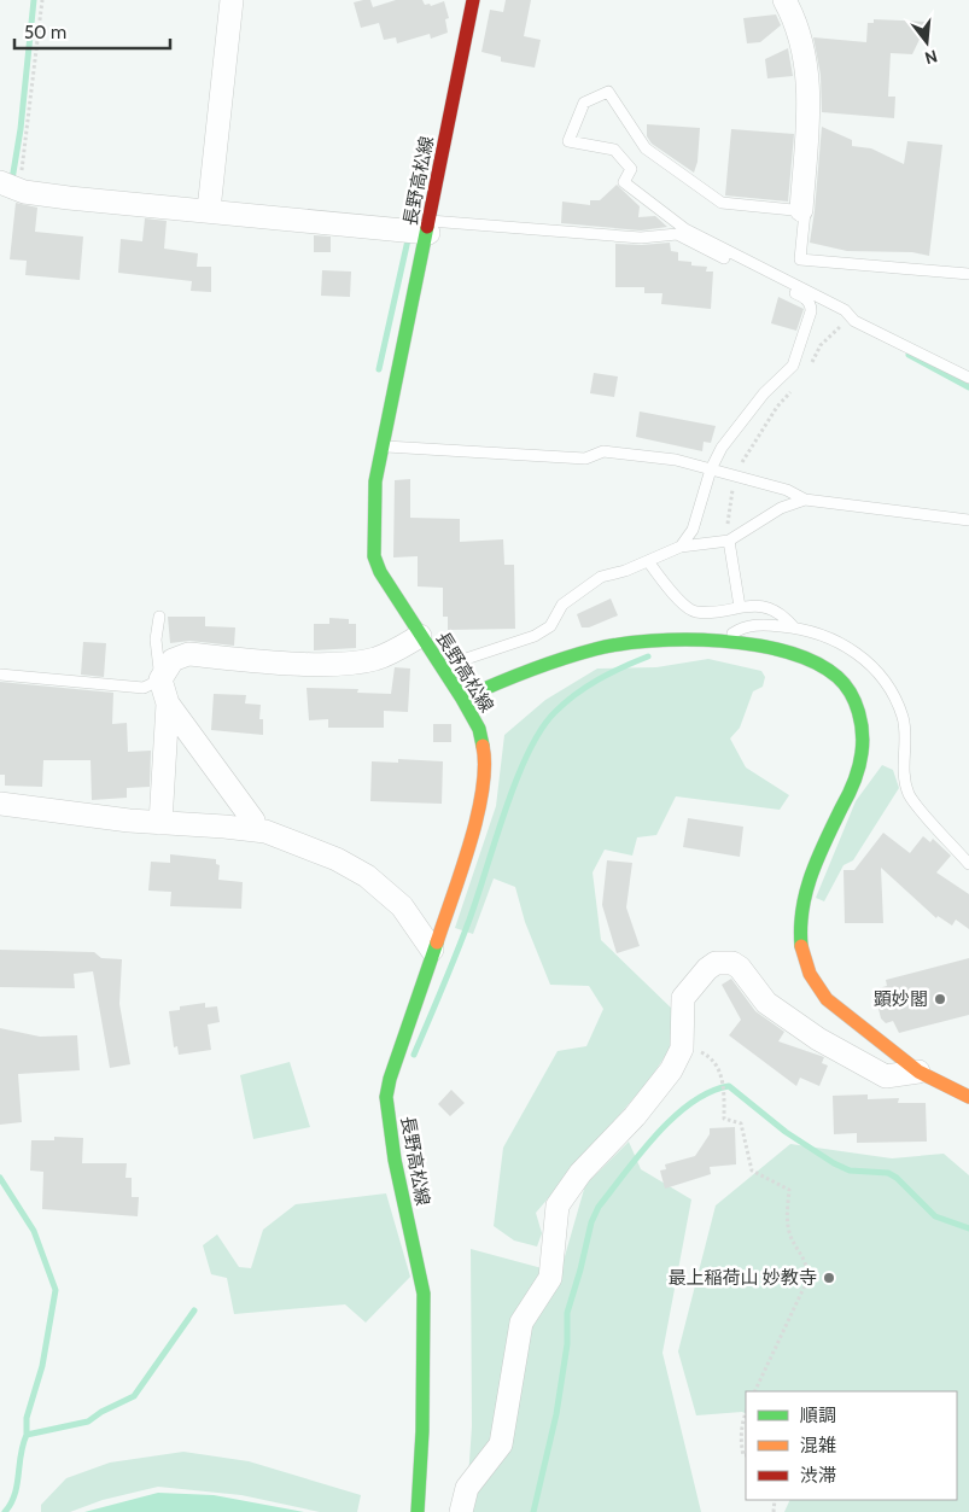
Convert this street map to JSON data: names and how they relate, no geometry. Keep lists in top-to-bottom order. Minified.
{"streets":{"main road":["長野高松線"]},"places":["顕妙閣","最上稲荷山 妙教寺"],"legend":["順調","混雑","渋滞"],"scale_bar":"50 m","north":"bottom"}
